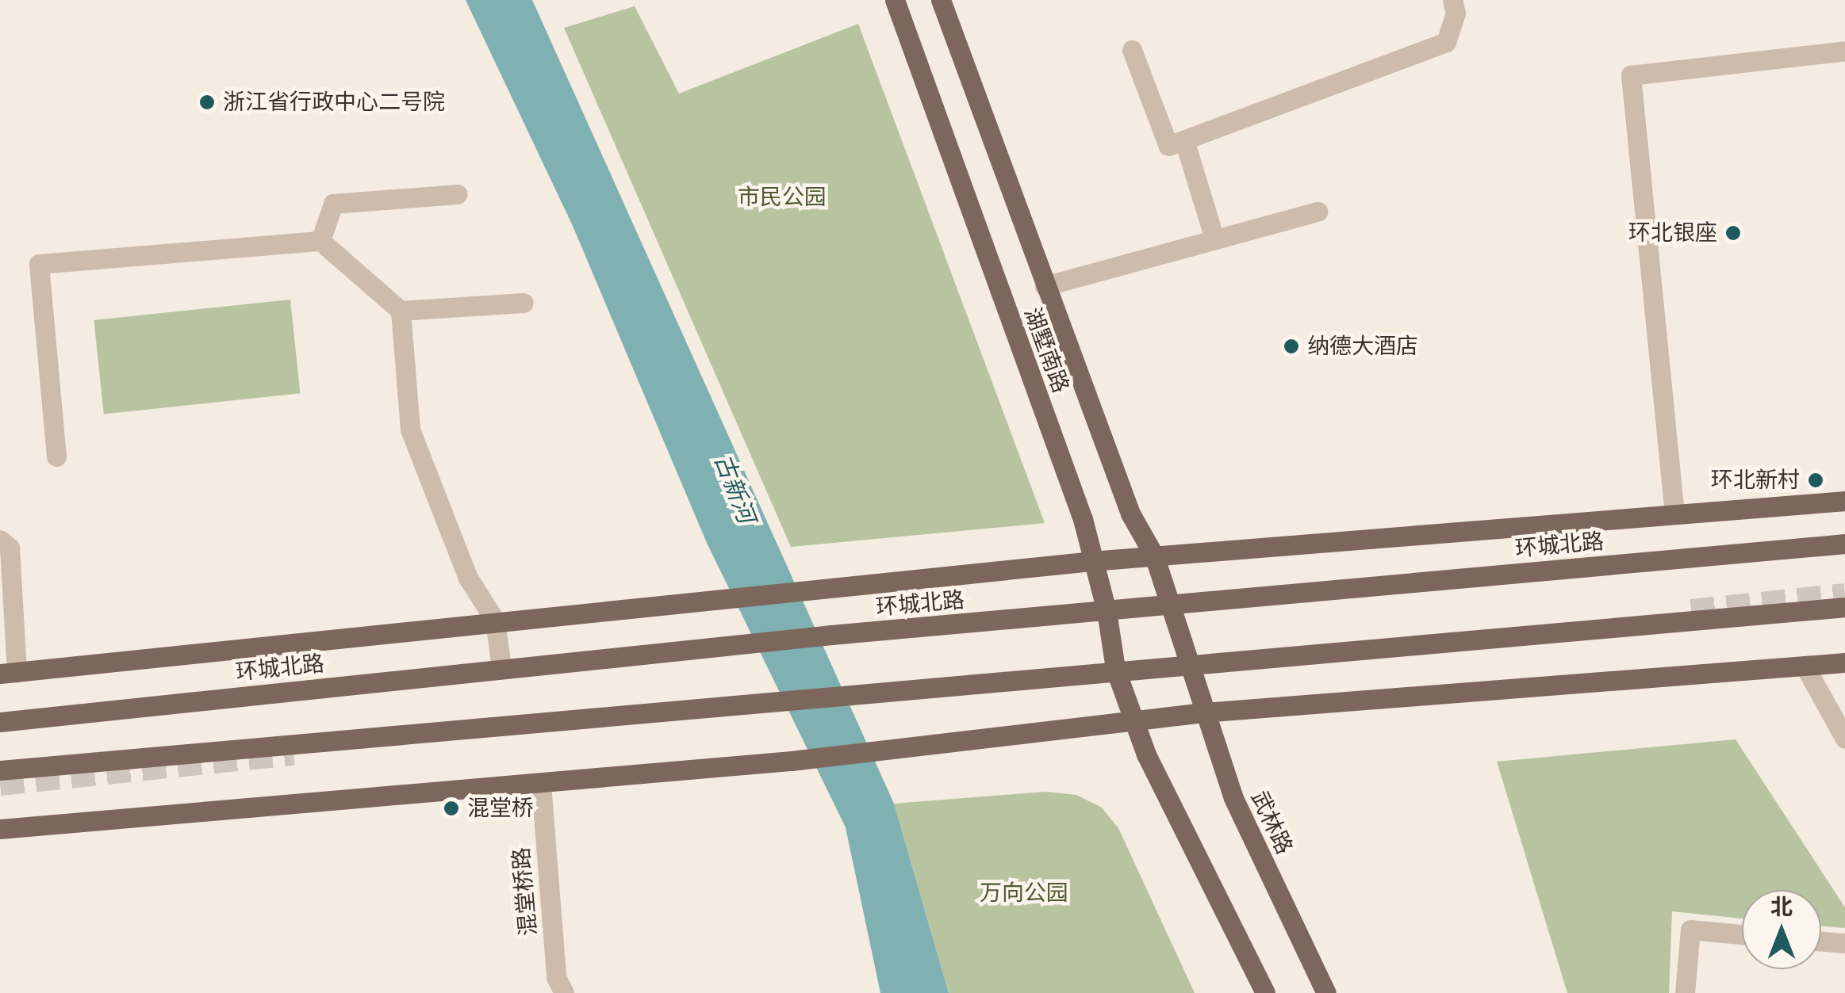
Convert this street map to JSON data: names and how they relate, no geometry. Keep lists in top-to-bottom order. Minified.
{"streets":{"main road":["湖墅南路","环城北路","武林路"],"street":["混堂桥路"]},"crossings":[["湖墅南路","环城北路"],["湖墅南路","武林路"]],"water":["古新河"],"parks":["市民公园","万向公园"],"places":["浙江省行政中心二号院","环北银座","纳德大酒店","环北新村","混堂桥"],"north":"top"}
